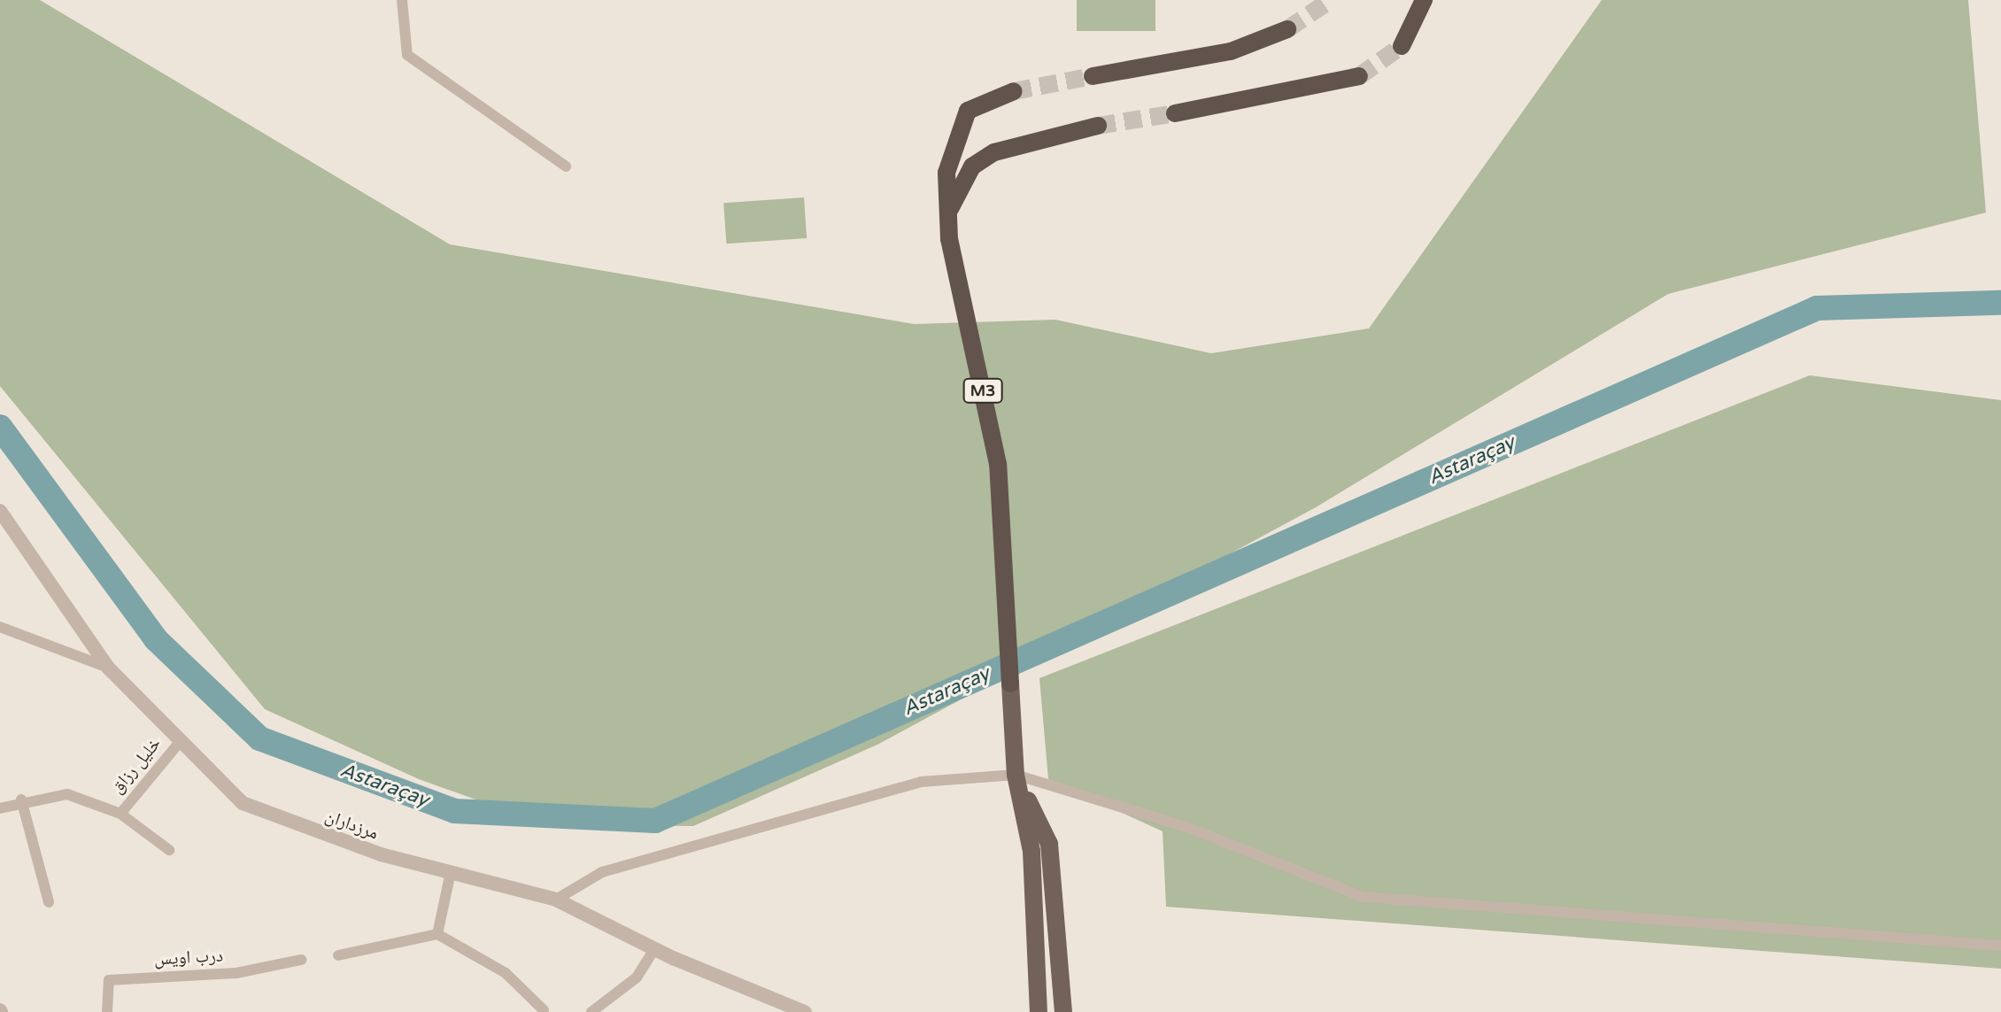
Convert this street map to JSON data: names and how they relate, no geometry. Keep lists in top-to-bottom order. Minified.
{"streets":{"highway":["M3"],"street":["خلیل رزاق","مرزداران","درب اویس"]},"crossings":[["خلیل رزاق","مرزداران"]],"water":["Astaraçay"]}
